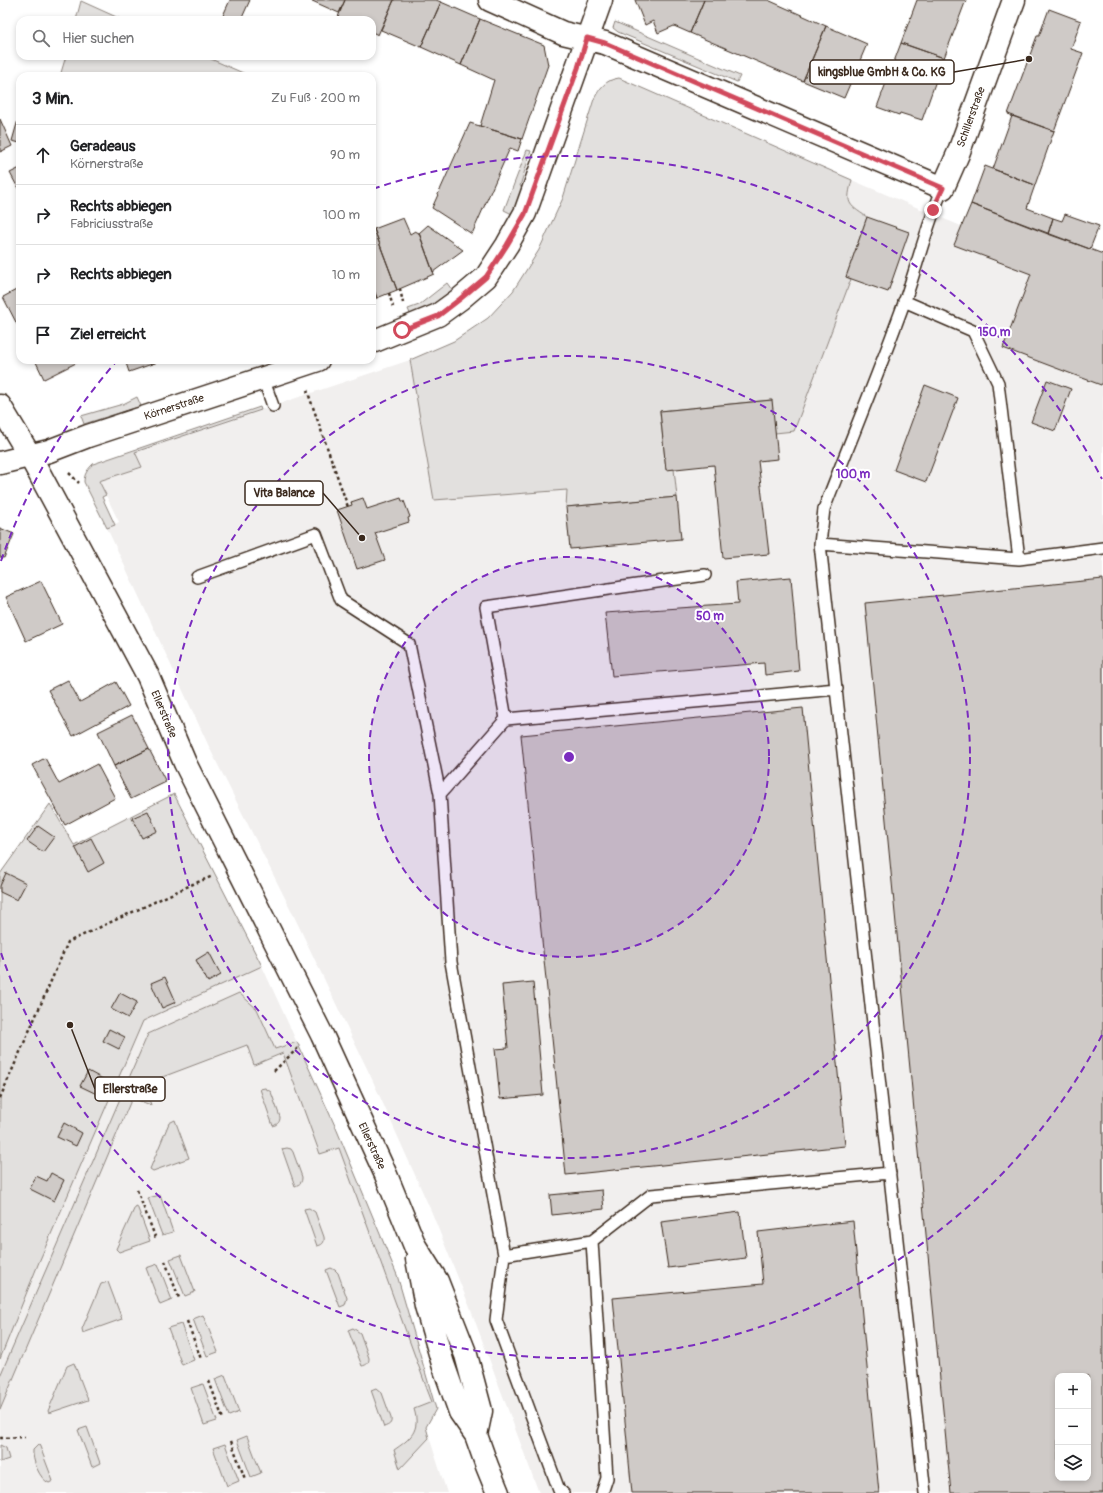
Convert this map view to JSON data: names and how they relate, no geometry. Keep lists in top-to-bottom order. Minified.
{"streets":{"street":["Schillerstraße","Körnerstraße","Ellerstraße"]},"crossings":[["Körnerstraße","Ellerstraße"]],"places":["kingsblue GmbH & Co. KG","Vita Balance","Ellerstraße"],"page":{"search":"Hier suchen","heading":["3 Min.","Zu Fuß · 200 m"],"list":[["Geradeaus","Körnerstraße","90 m"],["Rechts abbiegen","Fabriciusstraße","100 m"],["Rechts abbiegen","10 m"],"Ziel erreicht"],"map_buttons":["+","−"]},"rings":["150 m","100 m","50 m"]}
